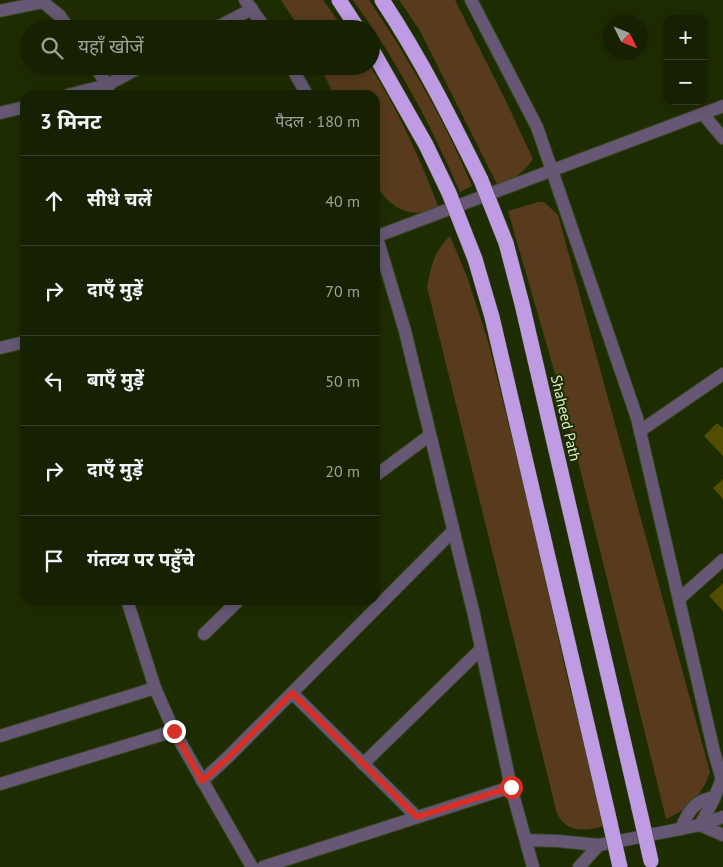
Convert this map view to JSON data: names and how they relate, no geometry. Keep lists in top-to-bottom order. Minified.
{"streets":{"highway":["Shaheed Path"]},"north":"bottom right","page":{"map_buttons":["+","−"],"search":"यहाँ खोजें","heading":["3 मिनट","पैदल · 180 m"],"list":[["सीधे चलें","40 m"],["दाएँ मुड़ें","70 m"],["बाएँ मुड़ें","50 m"],["दाएँ मुड़ें","20 m"],"गंतव्य पर पहुँचे"]}}
